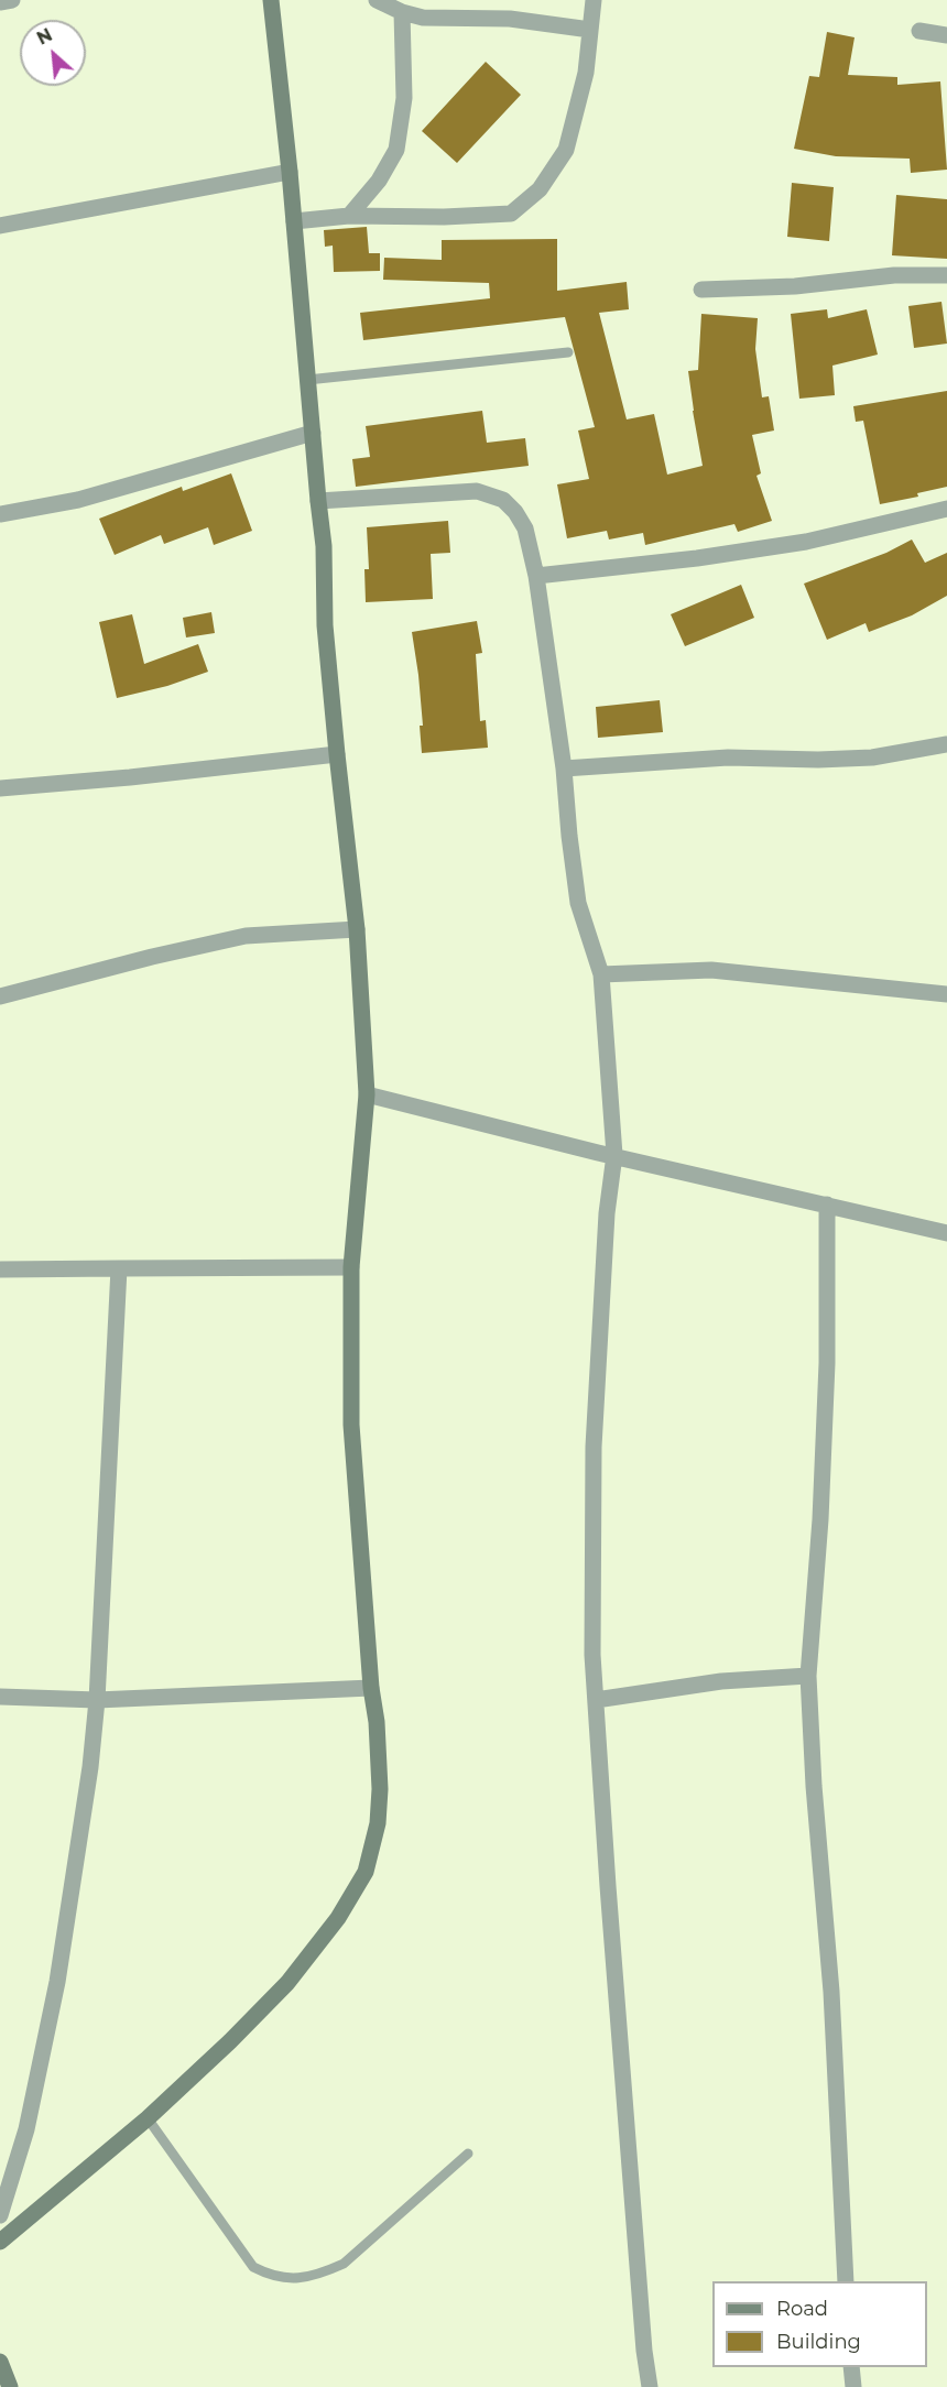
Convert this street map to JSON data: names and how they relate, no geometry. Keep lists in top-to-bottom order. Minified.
{"legend":["Road","Building"],"north":"top left"}
